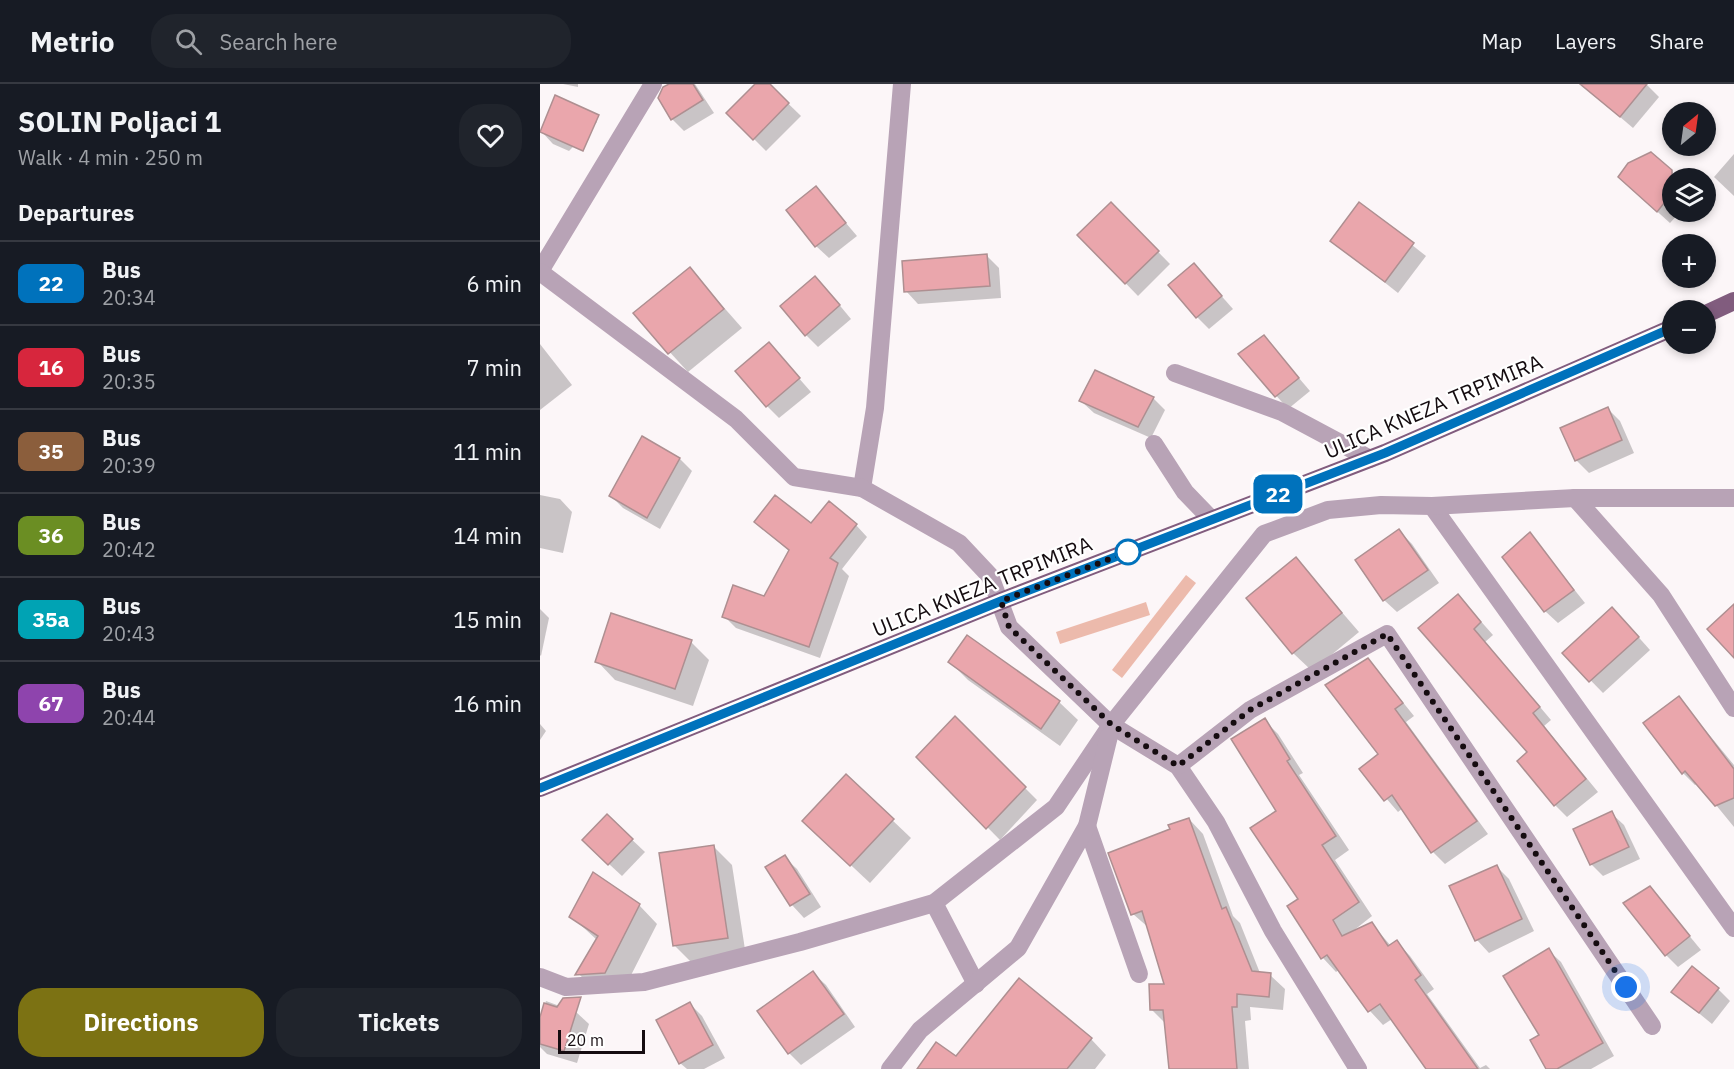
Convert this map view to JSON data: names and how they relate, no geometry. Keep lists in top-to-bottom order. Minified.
{"streets":{"main road":["ULICA KNEZA TRPIMIRA"]},"lines":["bus line 22"],"scale_bar":"20 m","north":"top right","page":{"header":"Metrio","search":"Search here","nav":["Map","Layers","Share"],"heading":[["SOLIN Poljaci 1","Walk · 4 min · 250 m"],"Departures"],"on_map":"22","map_buttons":["+","−"],"list":[{"mark":"22","name":"Bus","note":"20:34","value":"6 min"},{"mark":"16","name":"Bus","note":"20:35","value":"7 min"},{"mark":"35","name":"Bus","note":"20:39","value":"11 min"},{"mark":"36","name":"Bus","note":"20:42","value":"14 min"},{"mark":"35a","name":"Bus","note":"20:43","value":"15 min"},{"mark":"67","name":"Bus","note":"20:44","value":"16 min"}],"buttons":["Directions","Tickets"],"scale":"20 m"}}
